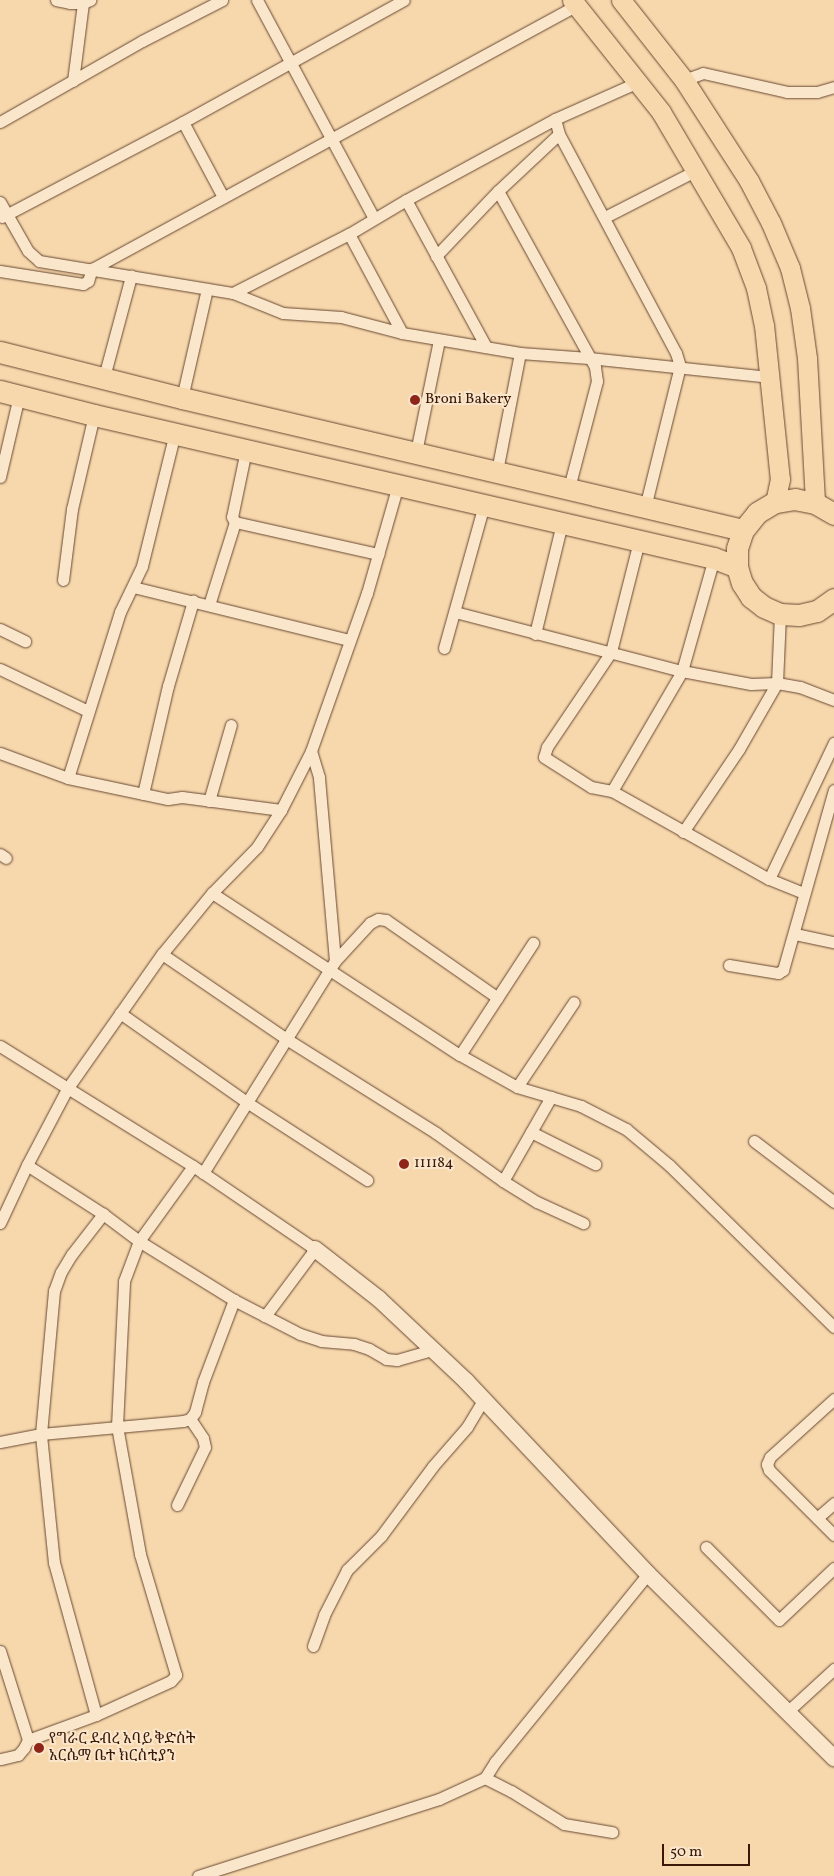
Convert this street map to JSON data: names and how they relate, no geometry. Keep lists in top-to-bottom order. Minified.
{"places":["Broni Bakery","111184","የግራር ደብረ አባይ ቅድስት አርሴማ ቤተ ክርስቲያን"],"scale_bar":"50 m"}
